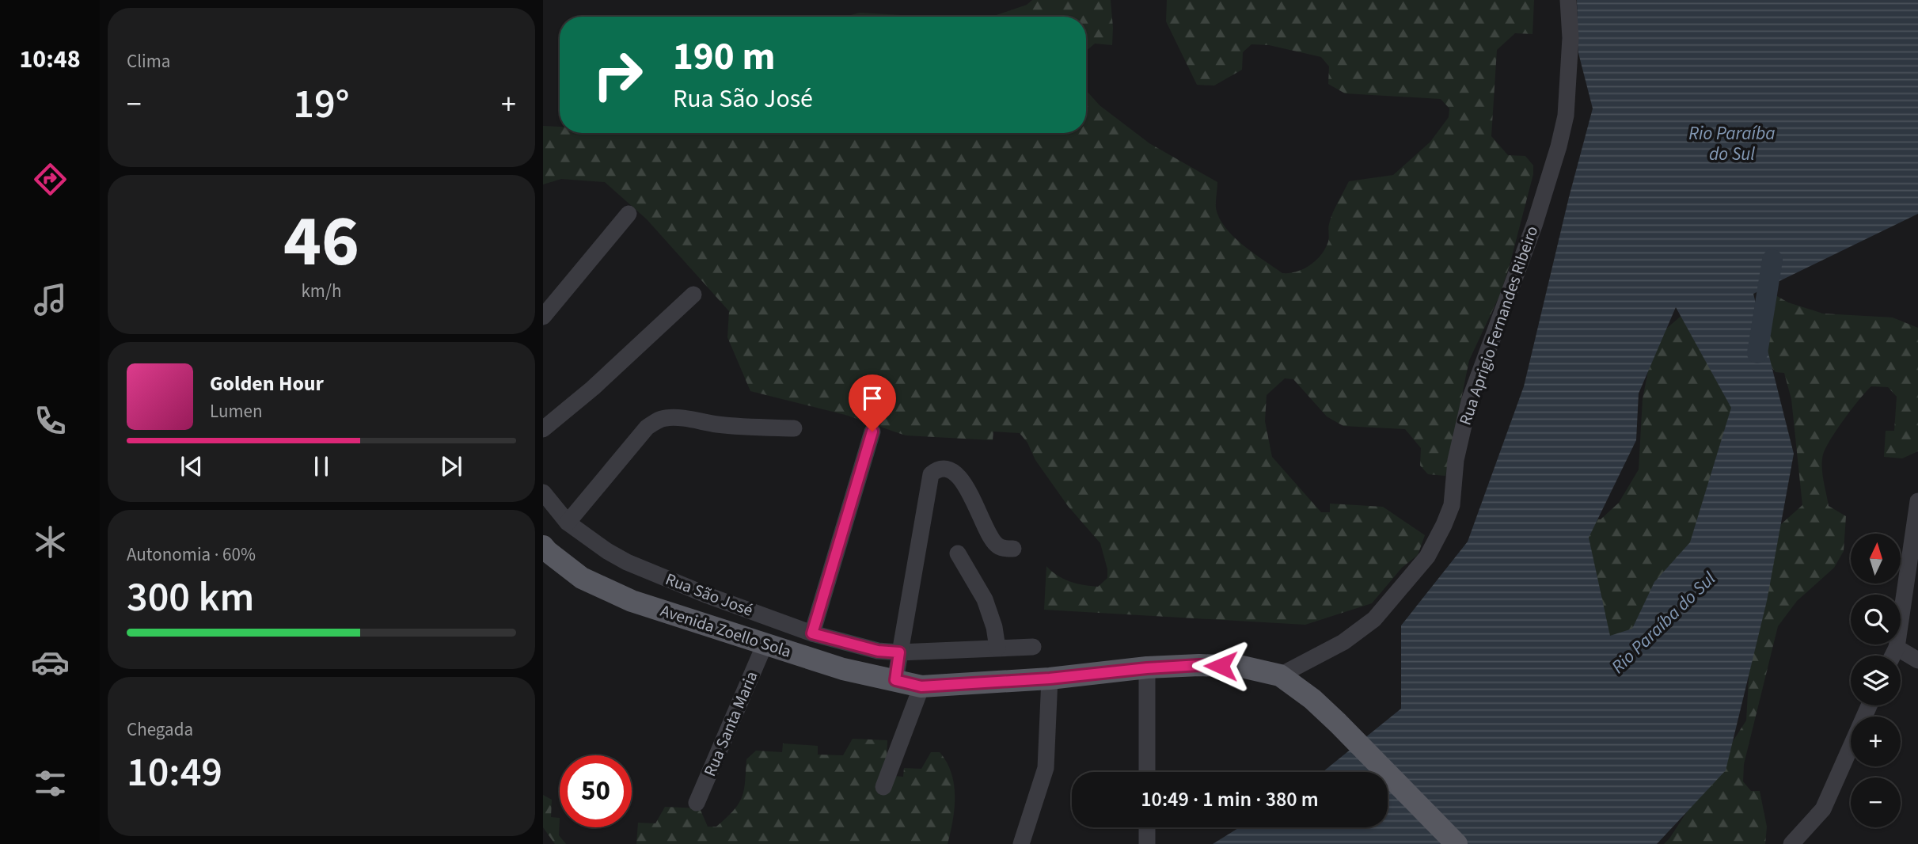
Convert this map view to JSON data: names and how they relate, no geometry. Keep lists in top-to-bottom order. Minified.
{"streets":{"main road":["Avenida Zoello Sola"],"street":["Rua Aprigio Fernandes Ribeiro","Rua São José","Rua Santa Maria"]},"crossings":[["Rua Aprigio Fernandes Ribeiro","Avenida Zoello Sola"],["Avenida Zoello Sola","Rua Santa Maria"]],"water":["Rio Paraíba do Sul"],"north":"top","page":{"tabs":"10:48","tile":["Clima",["46","km/h"],["Autonomia · 60%","300 km"],["Chegada","10:49"]],"turn":["190 m","Rua São José"],"heat":["−","19°","+"],"song":["Golden Hour","Lumen"],"map_buttons":["+","−"],"limit":"50","trip":"10:49 · 1 min · 380 m"}}
